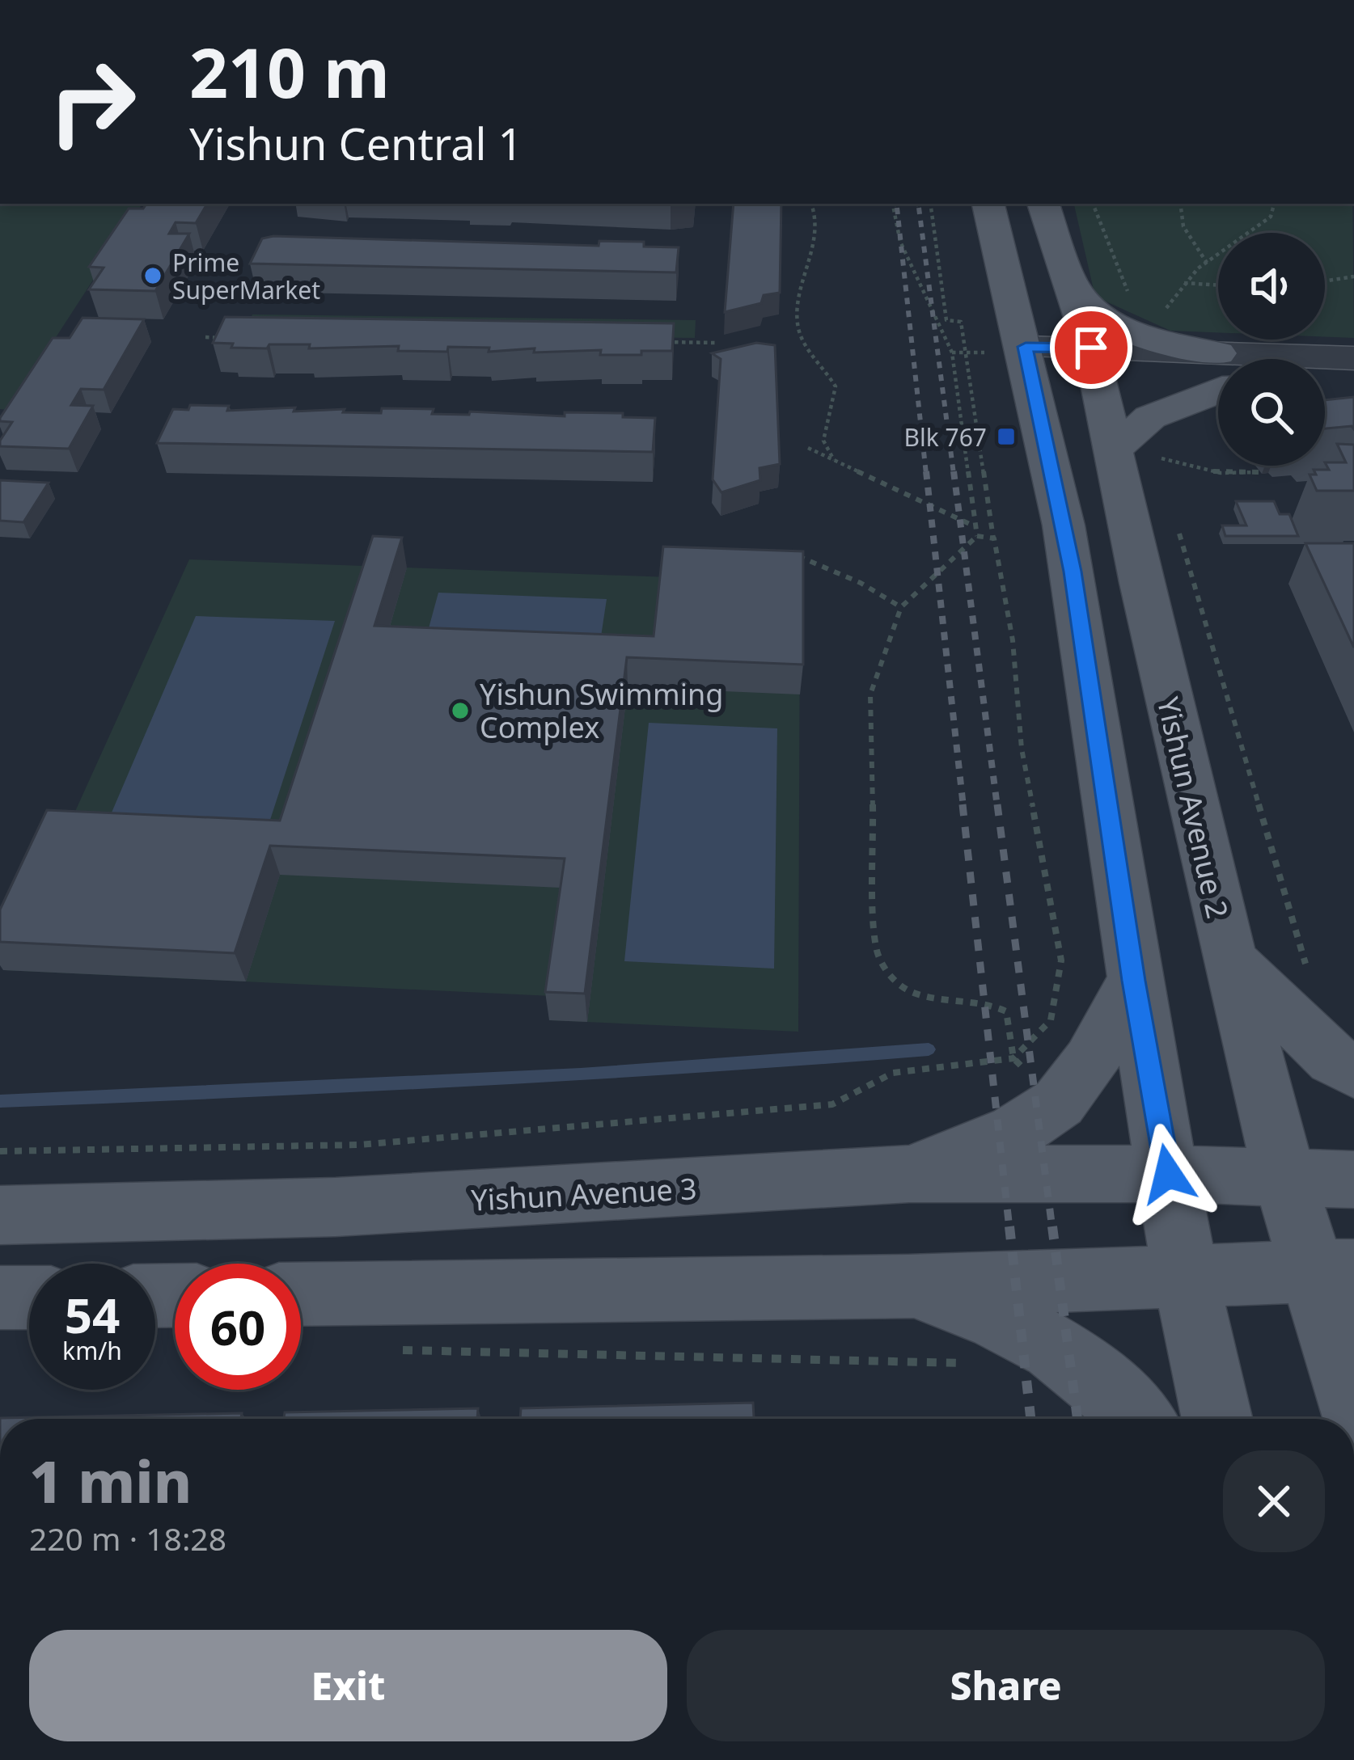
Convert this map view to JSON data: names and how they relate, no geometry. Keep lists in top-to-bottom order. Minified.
{"streets":{"main road":["Yishun Avenue 2","Yishun Avenue 3"]},"crossings":[["Yishun Avenue 2","Yishun Avenue 3"]],"places":{"other":["Prime SuperMarket","Yishun Swimming Complex"],"transit":["Blk 767"]},"page":{"turn":["210 m","Yishun Central 1"],"speed":"54 km/h","limit":"60","heading":["1 min","220 m · 18:28"],"buttons":["Exit","Share"]}}
